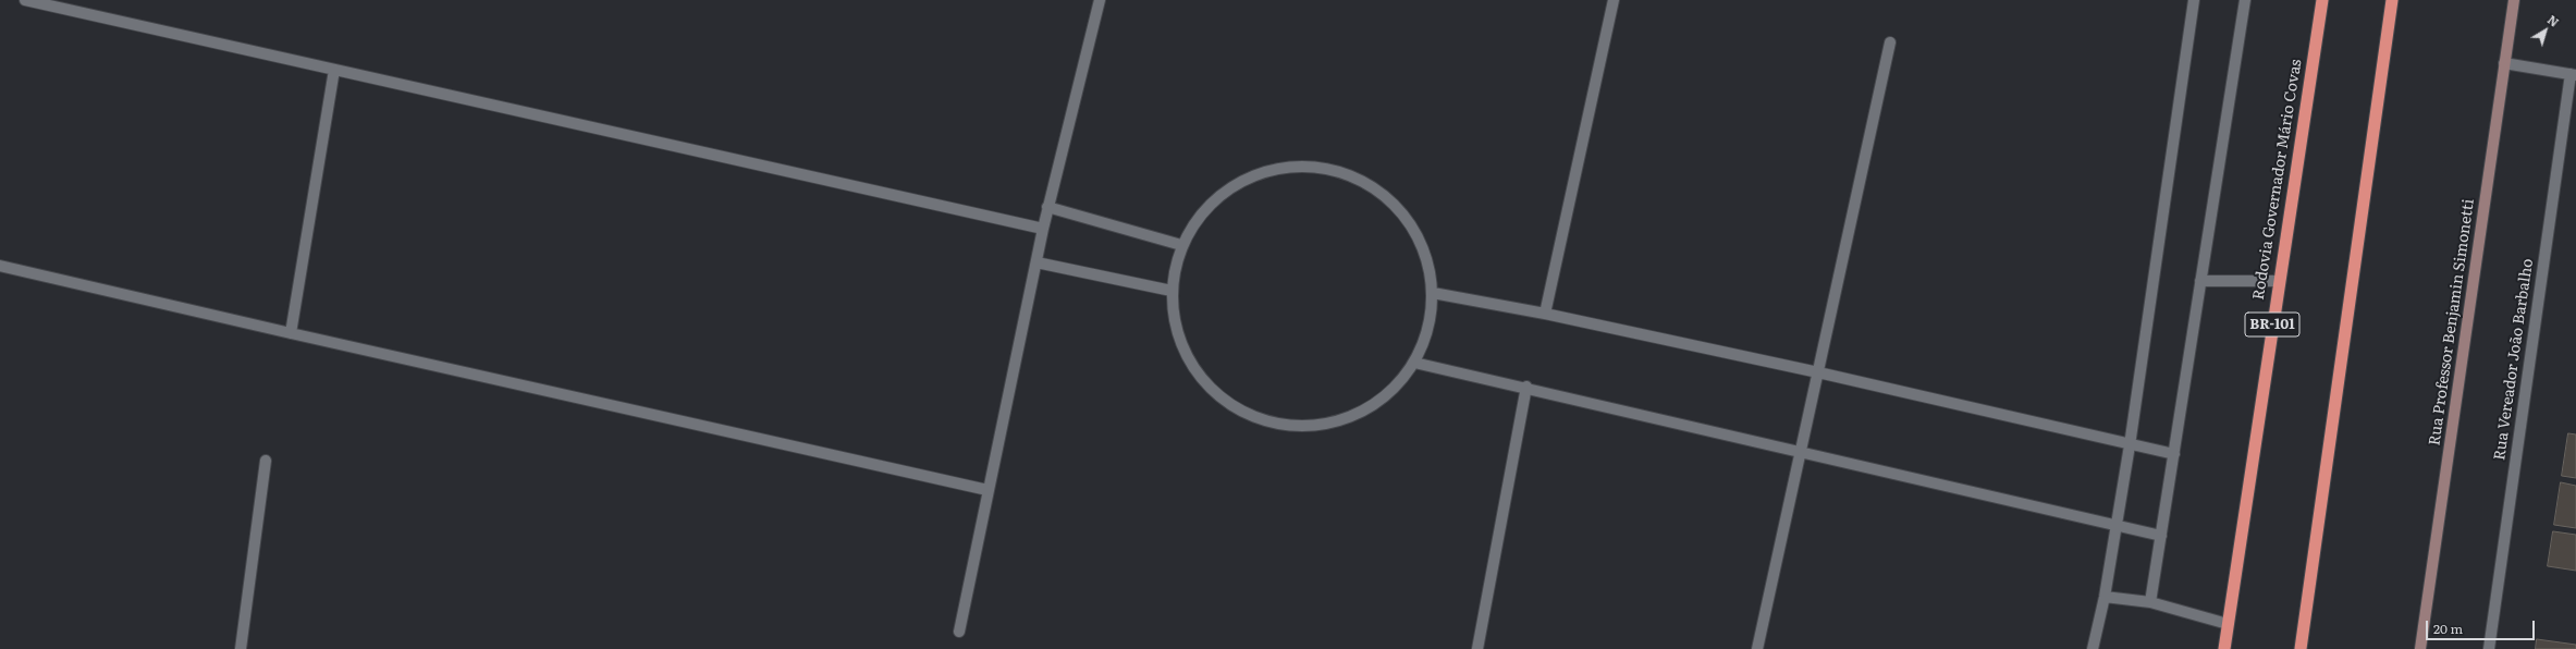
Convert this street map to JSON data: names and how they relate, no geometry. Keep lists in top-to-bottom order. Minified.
{"streets":{"highway":["Rodovia Governador Mário Covas","BR-101"],"main road":["Rua Professor Benjamin Simonetti"],"street":["Rua Vereador João Barbalho"]},"scale_bar":"20 m","north":"top right"}
